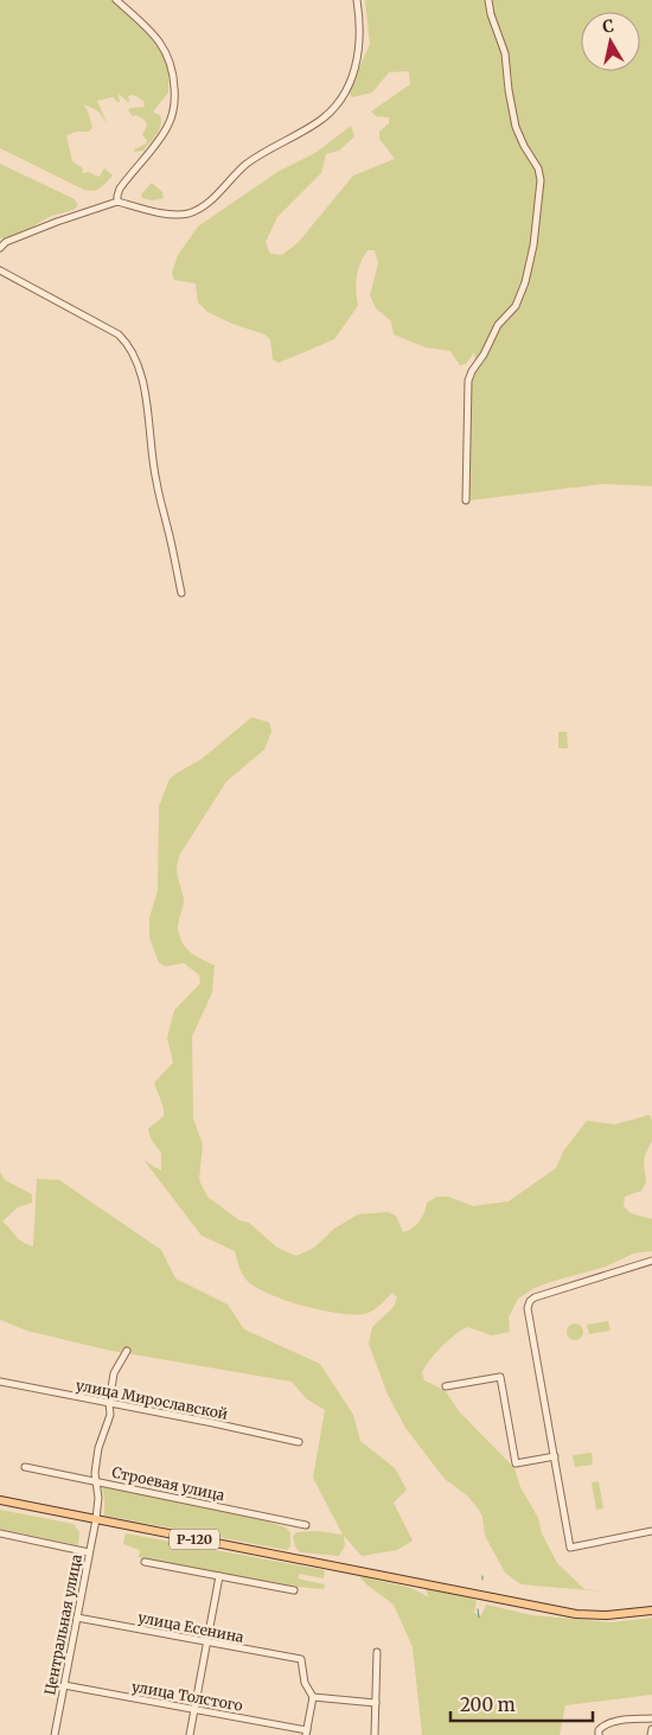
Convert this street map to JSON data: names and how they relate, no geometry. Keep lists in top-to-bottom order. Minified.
{"streets":{"main road":["Р-120"],"street":["улица Мирославской","Строевая улица","Центральная улица","улица Есенина","улица Толстого"]},"crossings":[["улица Мирославской","Центральная улица"],["Строевая улица","Центральная улица"],["Р-120","Центральная улица"],["Центральная улица","улица Есенина"],["Центральная улица","улица Толстого"]],"scale_bar":"200 m","north":"top"}
